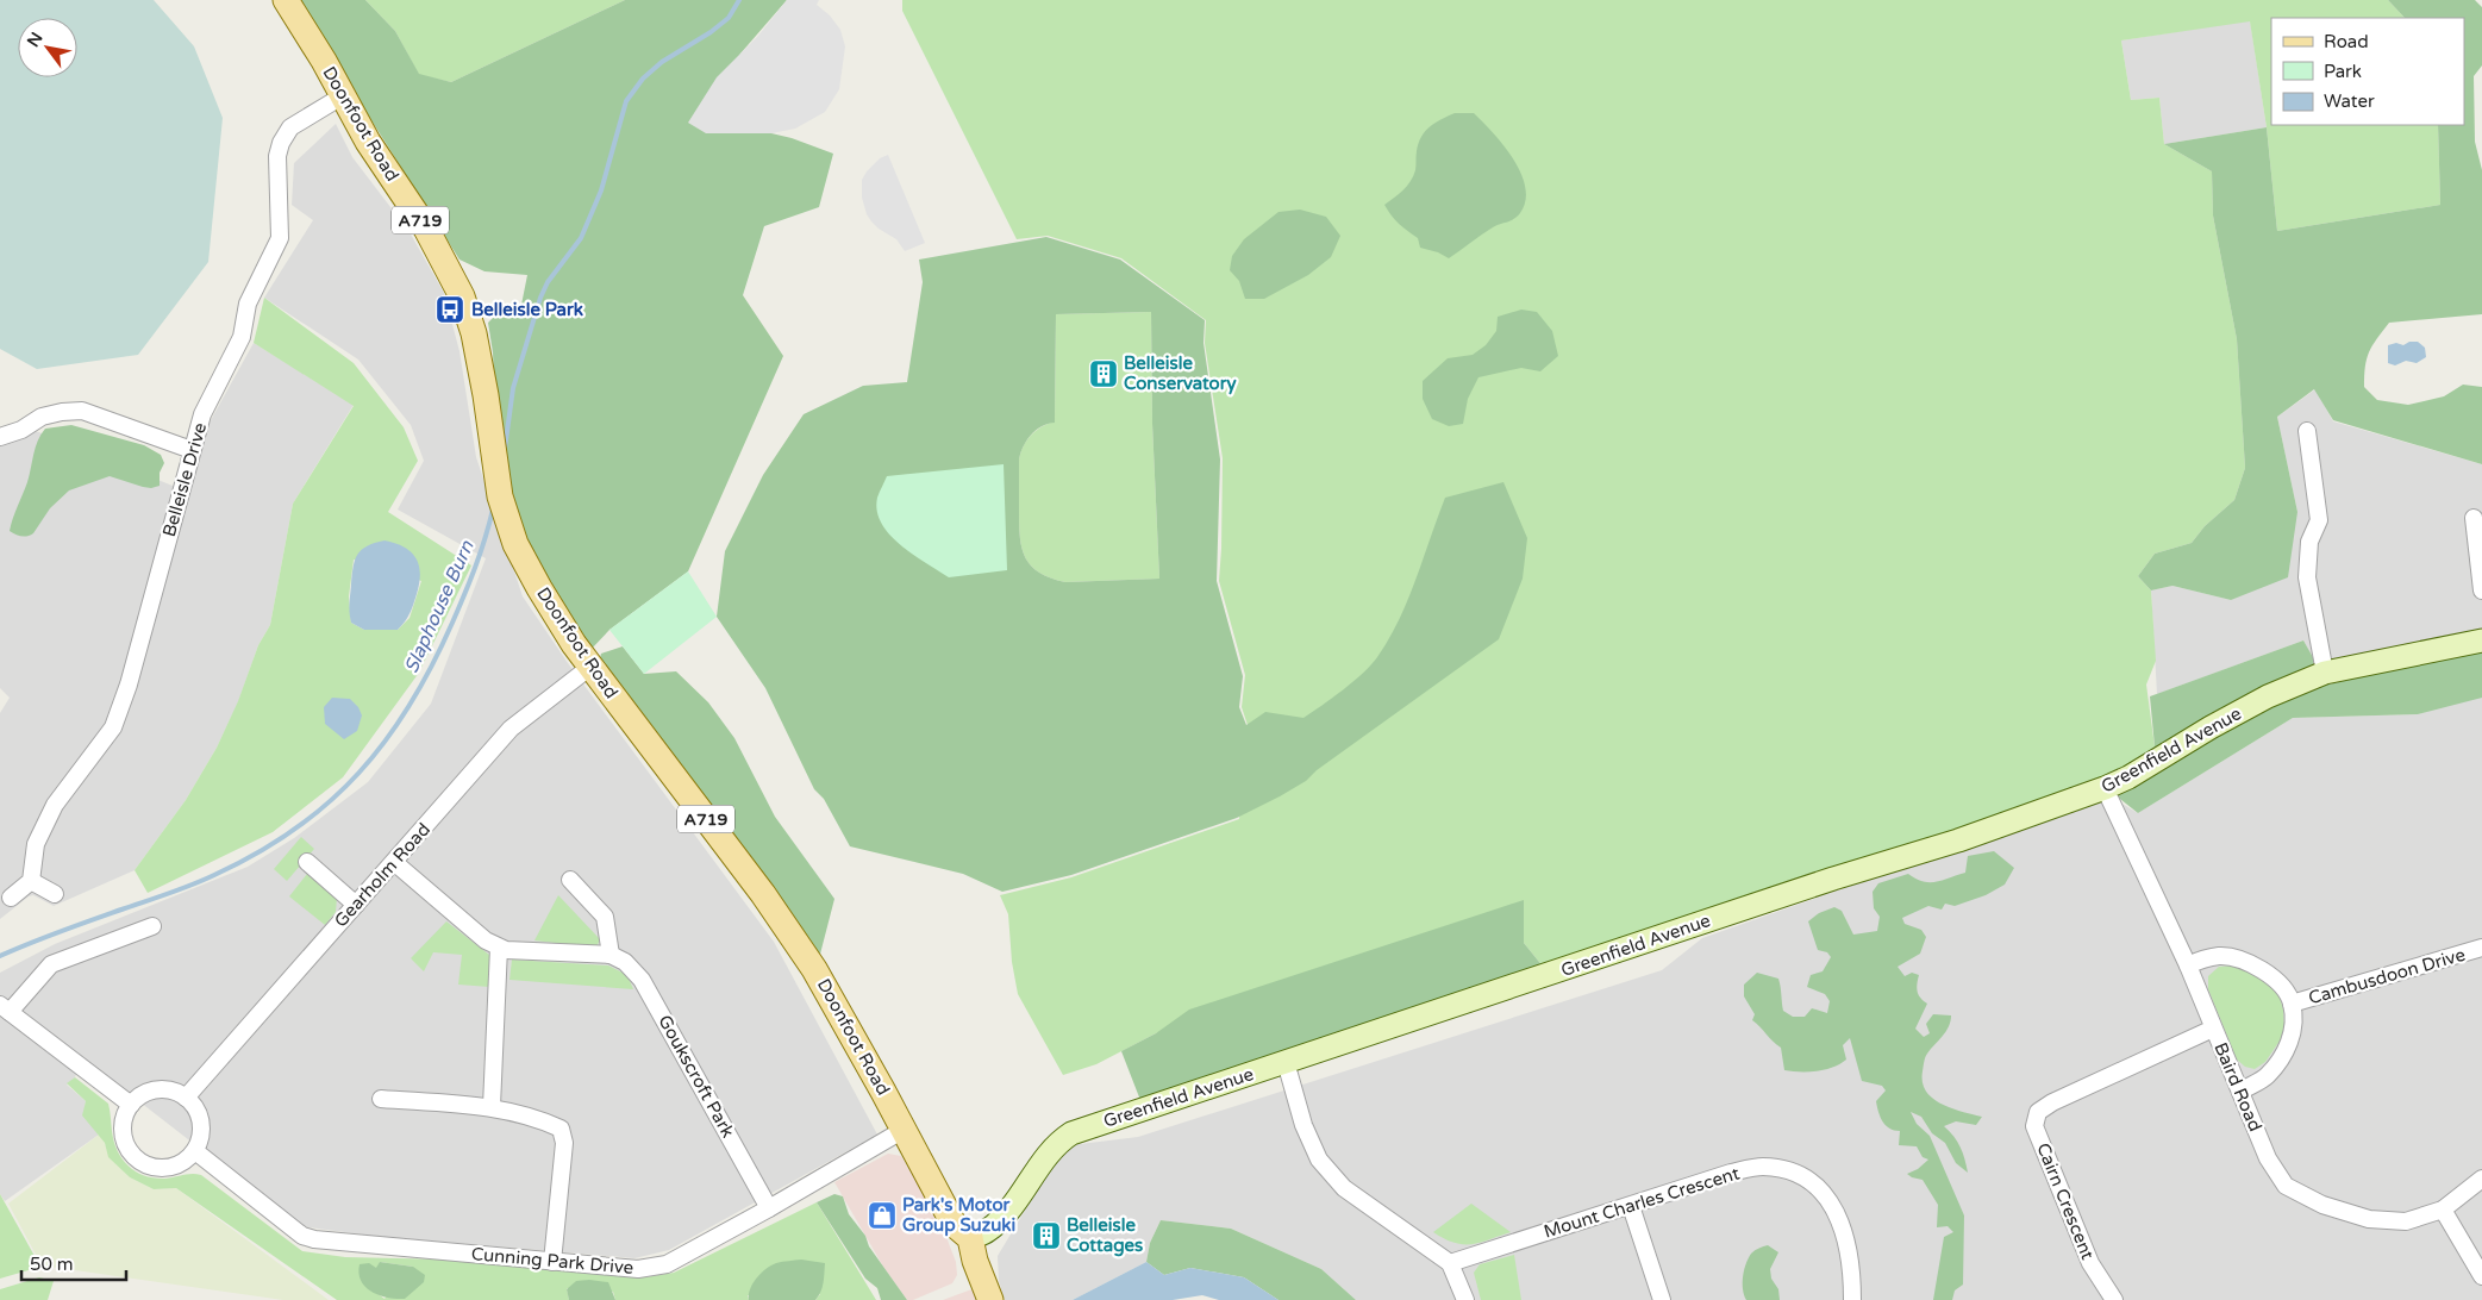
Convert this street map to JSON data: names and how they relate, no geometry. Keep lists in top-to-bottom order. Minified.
{"streets":{"main road":["Doonfoot Road","A719"],"street":["Belleisle Drive","Greenfield Avenue","Gearholm Road","Cambusdoon Drive","Goukscroft Park","Baird Road","Cairn Crescent","Mount Charles Crescent","Cunning Park Drive"]},"crossings":[["Doonfoot Road","Belleisle Drive"],["Doonfoot Road","Greenfield Avenue"],["Doonfoot Road","Gearholm Road"],["Doonfoot Road","Cunning Park Drive"],["Greenfield Avenue","Baird Road"],["Gearholm Road","Cunning Park Drive"],["Cambusdoon Drive","Baird Road"],["Goukscroft Park","Cunning Park Drive"],["Baird Road","Cairn Crescent"]],"water":["Slaphouse Burn"],"places":{"bus stop":["Belleisle Park"],"building":["Belleisle Conservatory","Belleisle Cottages"],"shop":["Park's Motor Group Suzuki"]},"legend":["Road","Park","Water"],"scale_bar":"50 m","north":"top left"}
